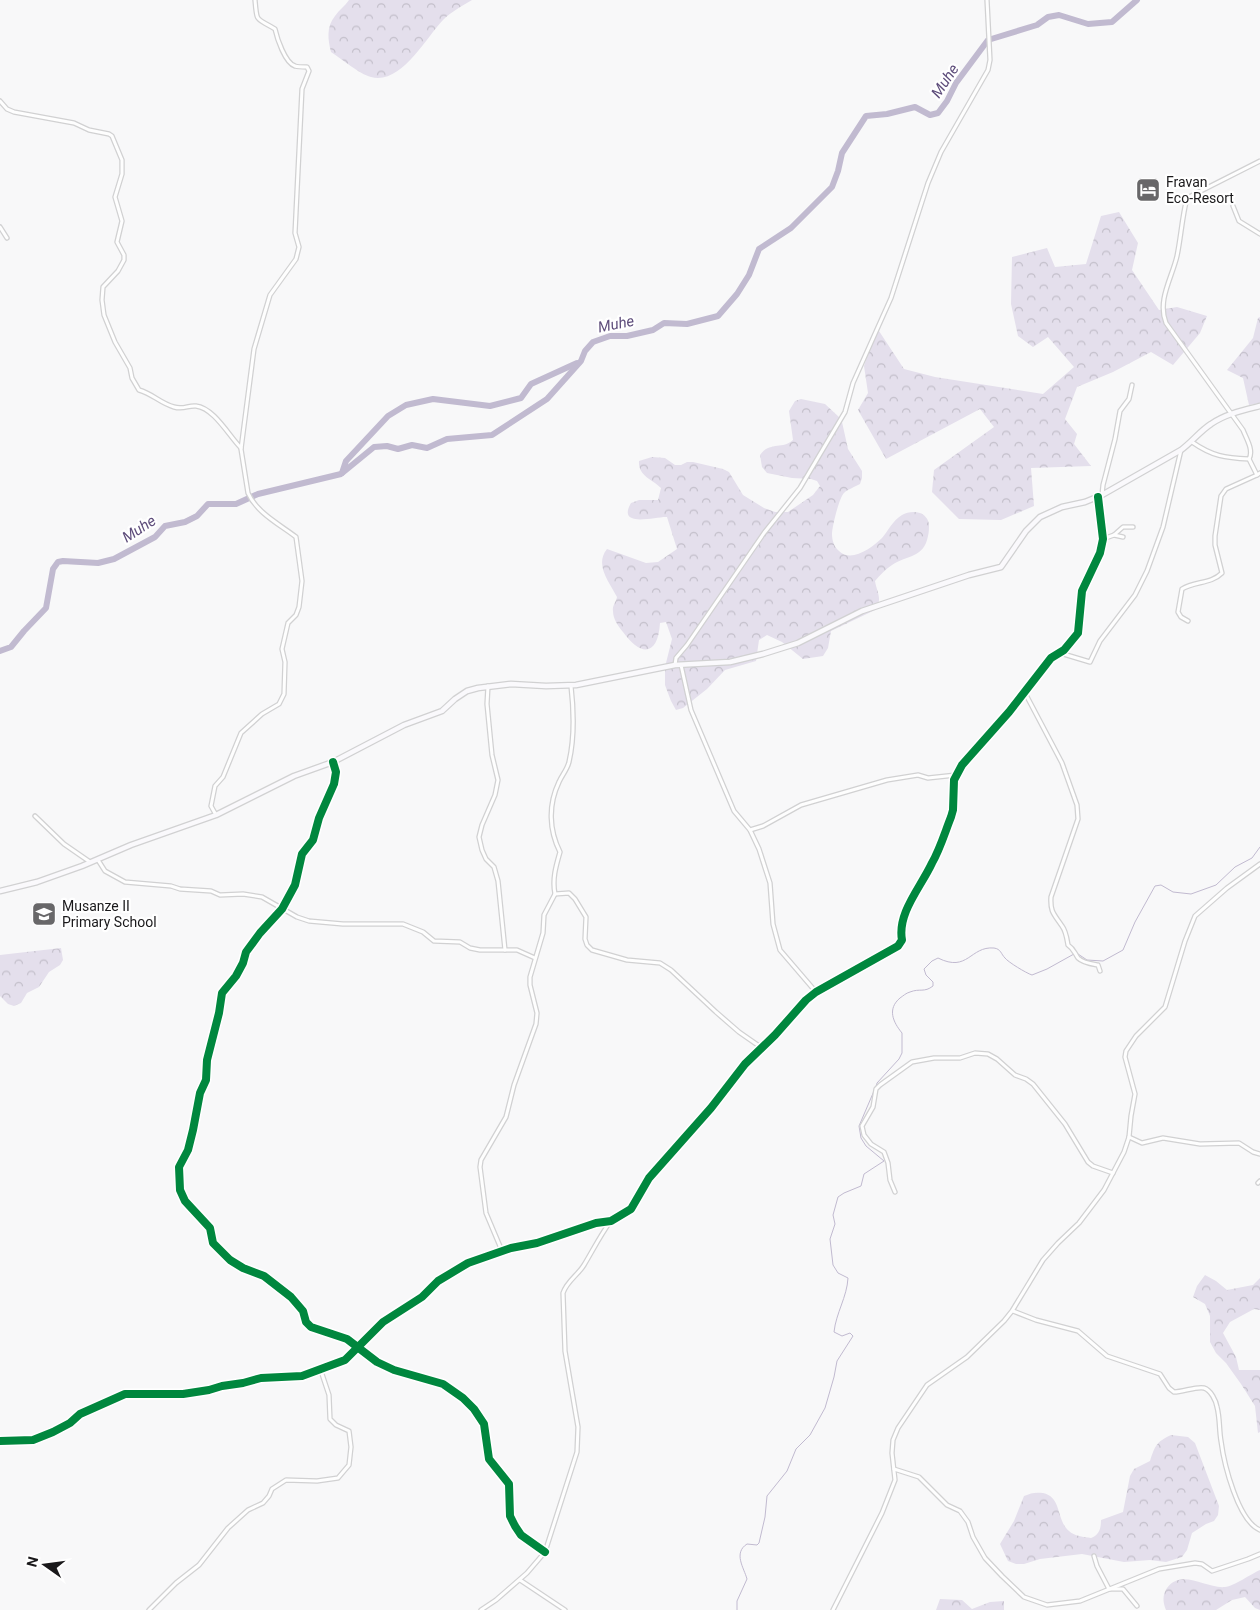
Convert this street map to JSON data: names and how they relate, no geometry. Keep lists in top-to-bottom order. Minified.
{"water":["Muhe"],"places":{"hotel":["Fravan Eco-Resort"],"school or university":["Musanze II Primary School"]},"north":"left"}
